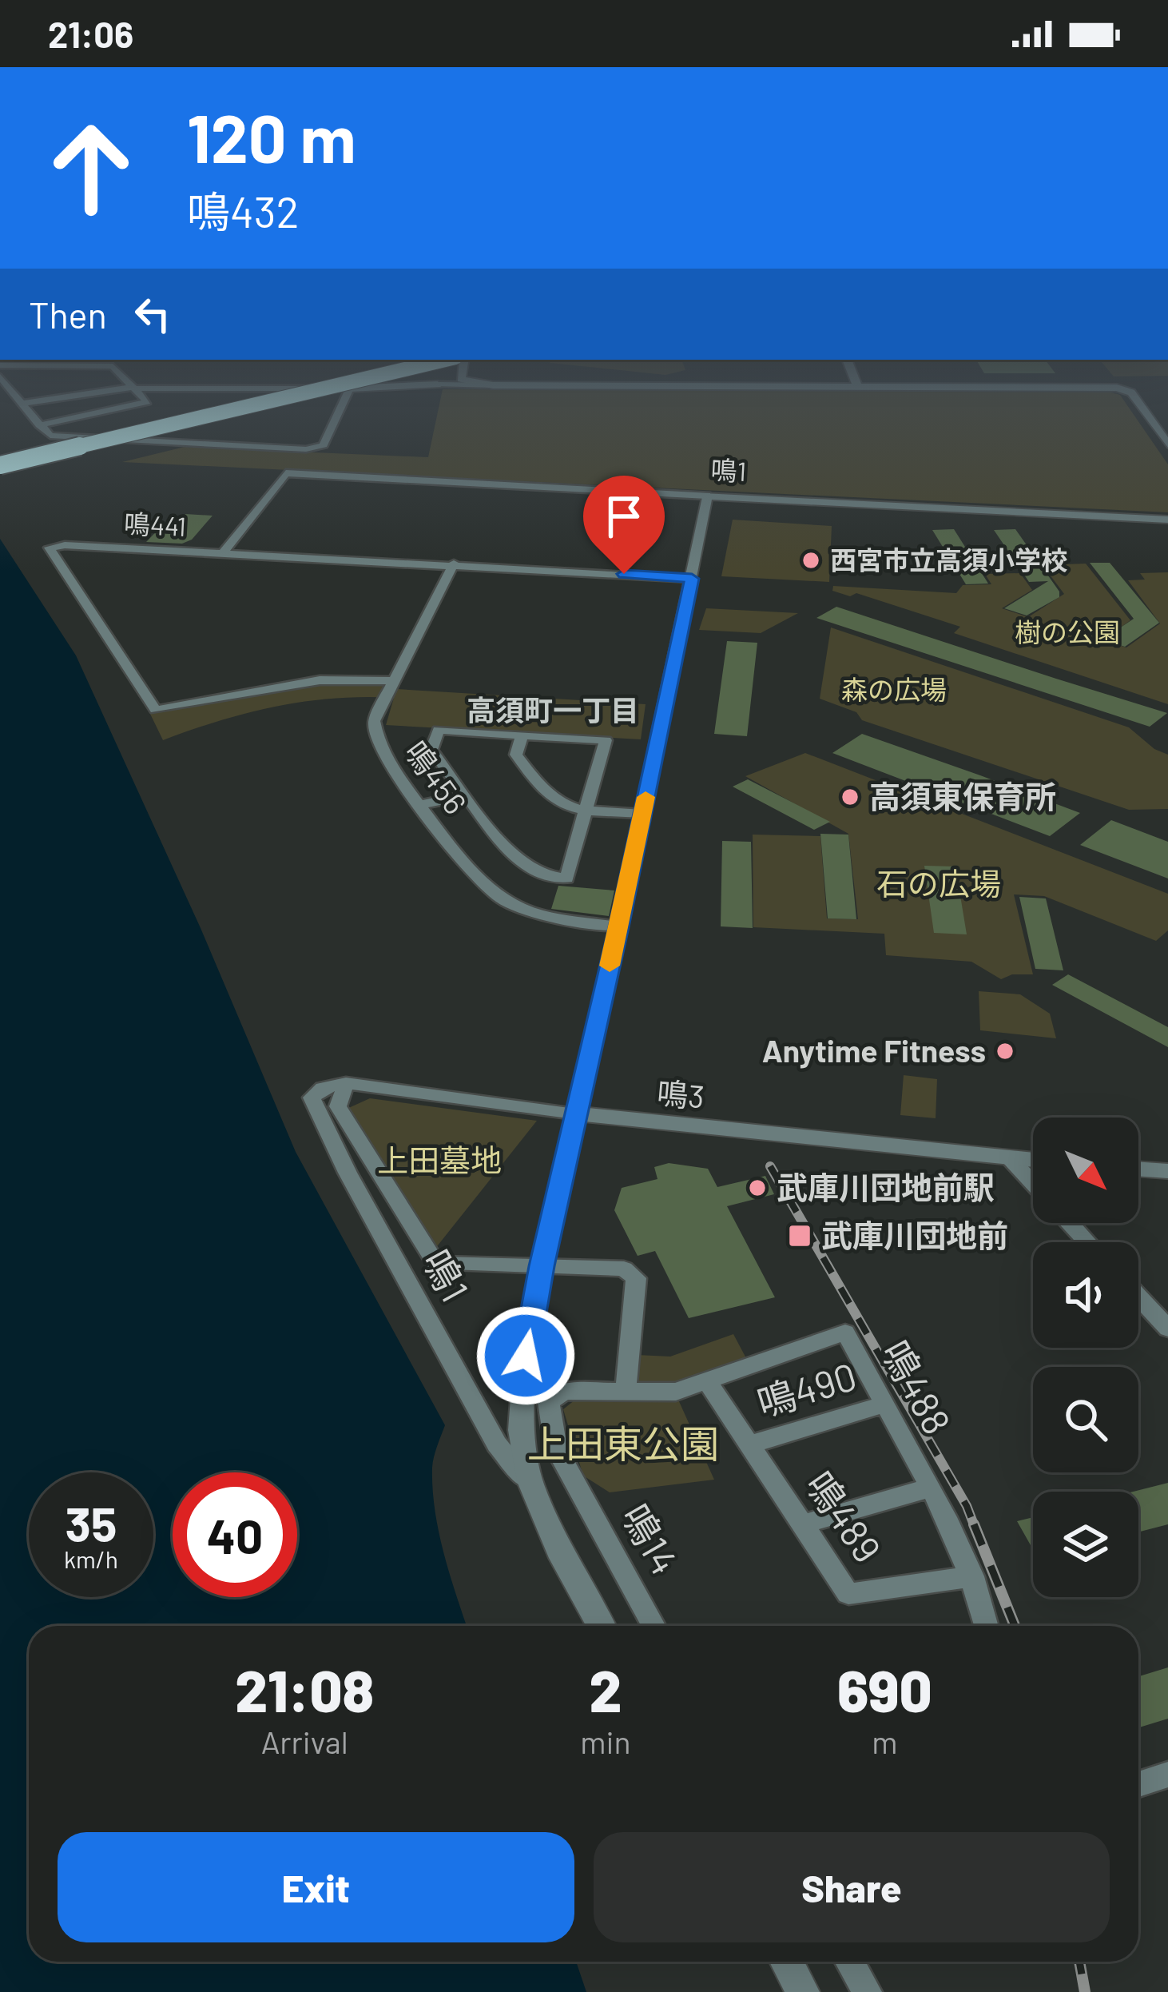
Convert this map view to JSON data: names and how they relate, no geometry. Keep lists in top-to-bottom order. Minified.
{"streets":{"street":["鳴1","鳴441","鳴456","鳴3","鳴488","鳴490","鳴489","鳴14"]},"crossings":[["鳴1","鳴441"],["鳴1","鳴3"],["鳴441","鳴456"],["鳴488","鳴490"],["鳴488","鳴489"],["鳴488","鳴14"],["鳴490","鳴489"]],"districts":["高須町一丁目"],"parks":["樹の公園","森の広場","石の広場","上田墓地","上田東公園"],"places":{"other":["西宮市立高須小学校","高須東保育所","Anytime Fitness","武庫川団地前駅"],"transit":["武庫川団地前"]},"north":"bottom right","page":{"status":"21:06","turn":["120 m","鳴432"],"then":"Then","speed":"35 km/h","limit":"40","eta":["21:08","Arrival","2","min","690","m"],"buttons":["Exit","Share"]}}
